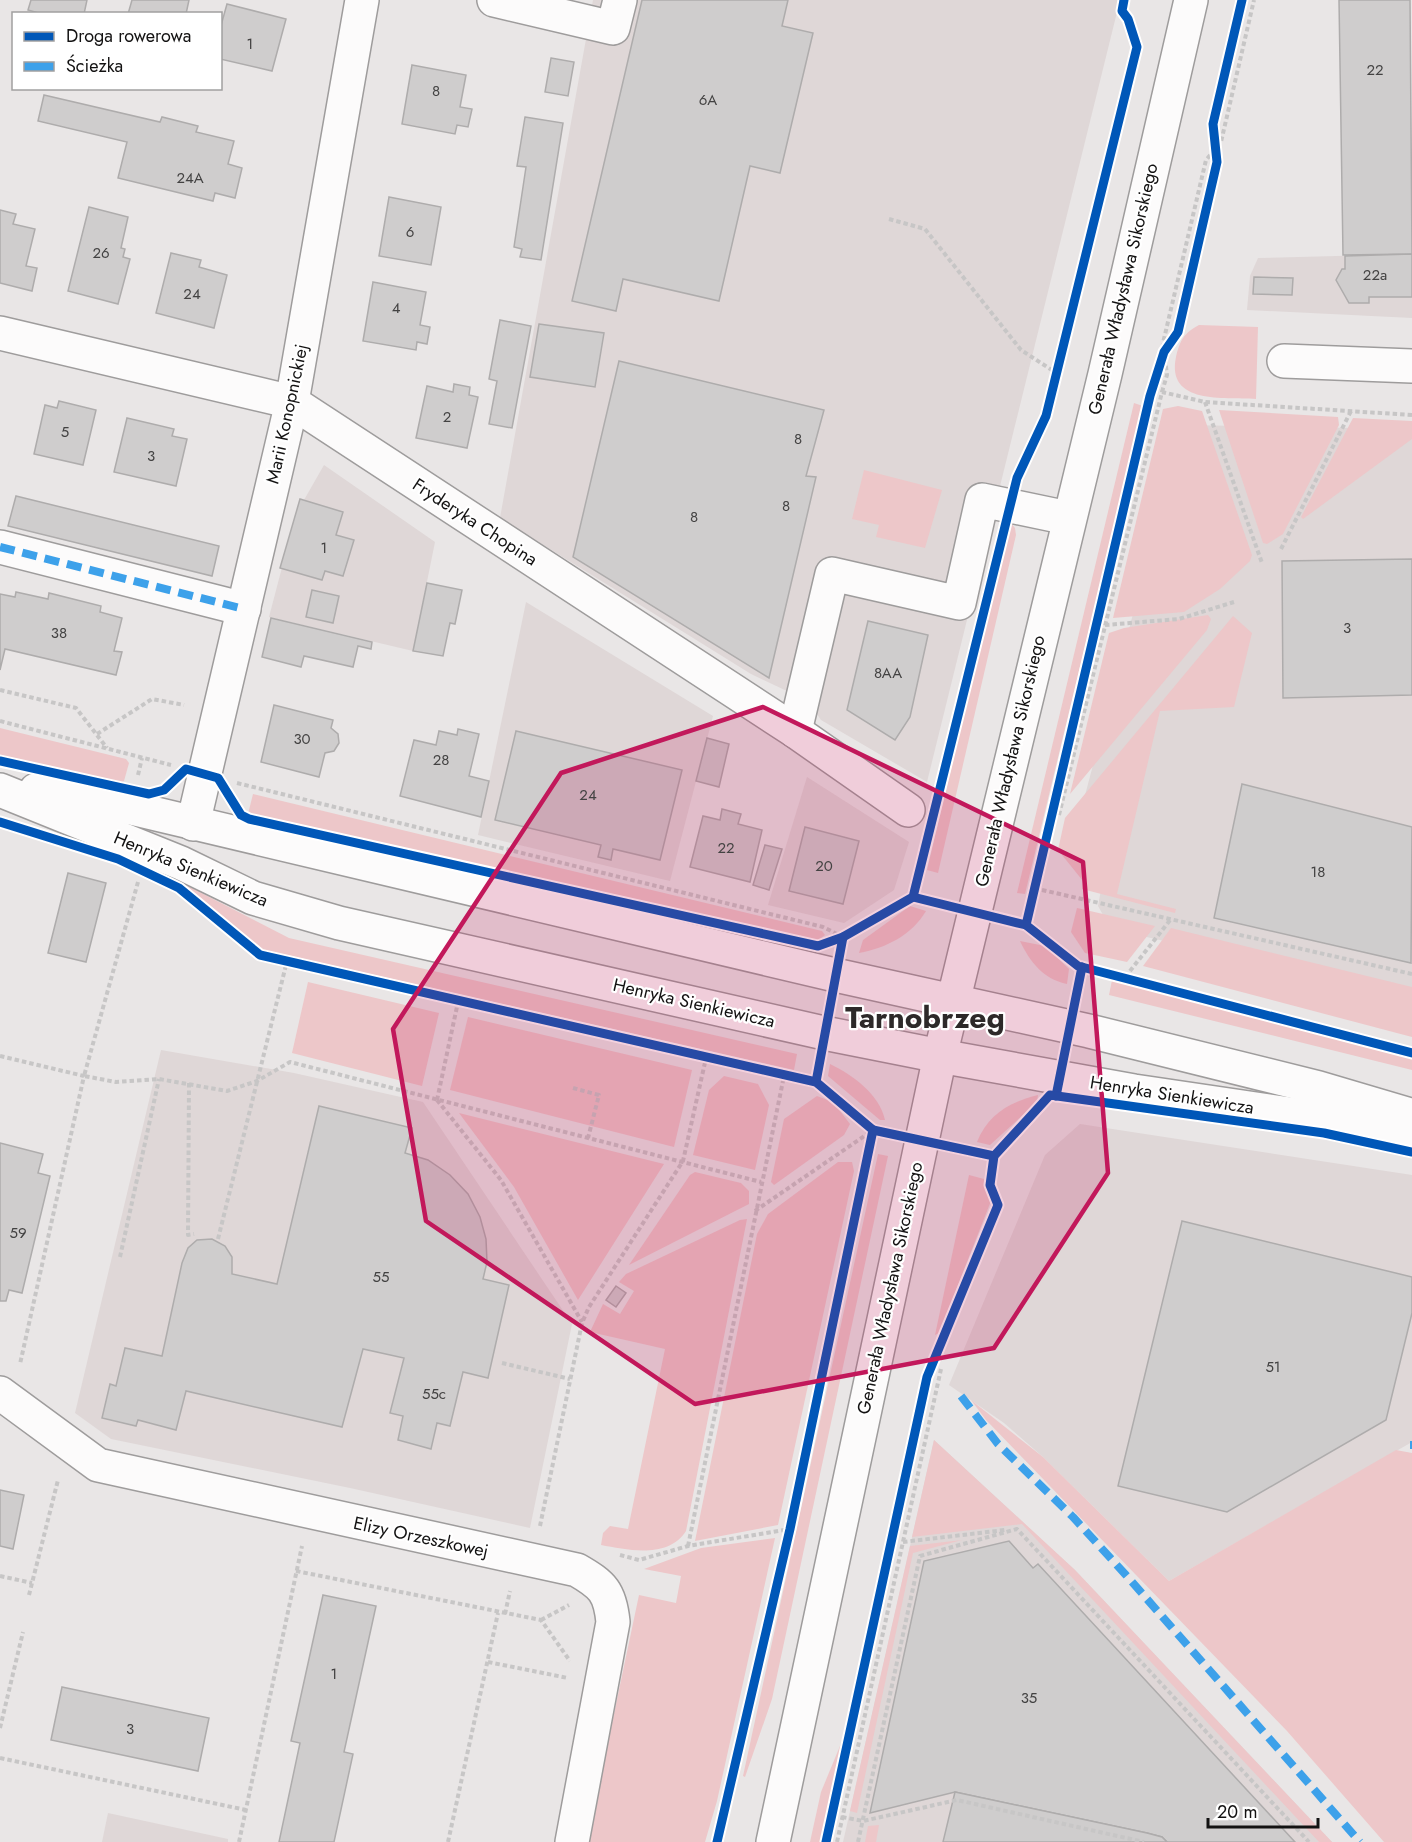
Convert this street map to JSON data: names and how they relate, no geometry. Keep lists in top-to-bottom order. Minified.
{"streets":{"street":["Generała Władysława Sikorskiego","Marii Konopnickiej","Fryderyka Chopina","Henryka Sienkiewicza","Elizy Orzeszkowej"]},"crossings":[["Generała Władysława Sikorskiego","Henryka Sienkiewicza"],["Marii Konopnickiej","Fryderyka Chopina"],["Marii Konopnickiej","Henryka Sienkiewicza"]],"districts":["Tarnobrzeg"],"house_numbers":["1","22","8","6A","24A","6","26","22a","24","4","2","5","8","3","8","8","1","3","38","8AA","30","28","24","22","20","18","59","55","51","55c","1","35","3"],"legend":["Droga rowerowa","Ścieżka"],"scale_bar":"20 m"}
